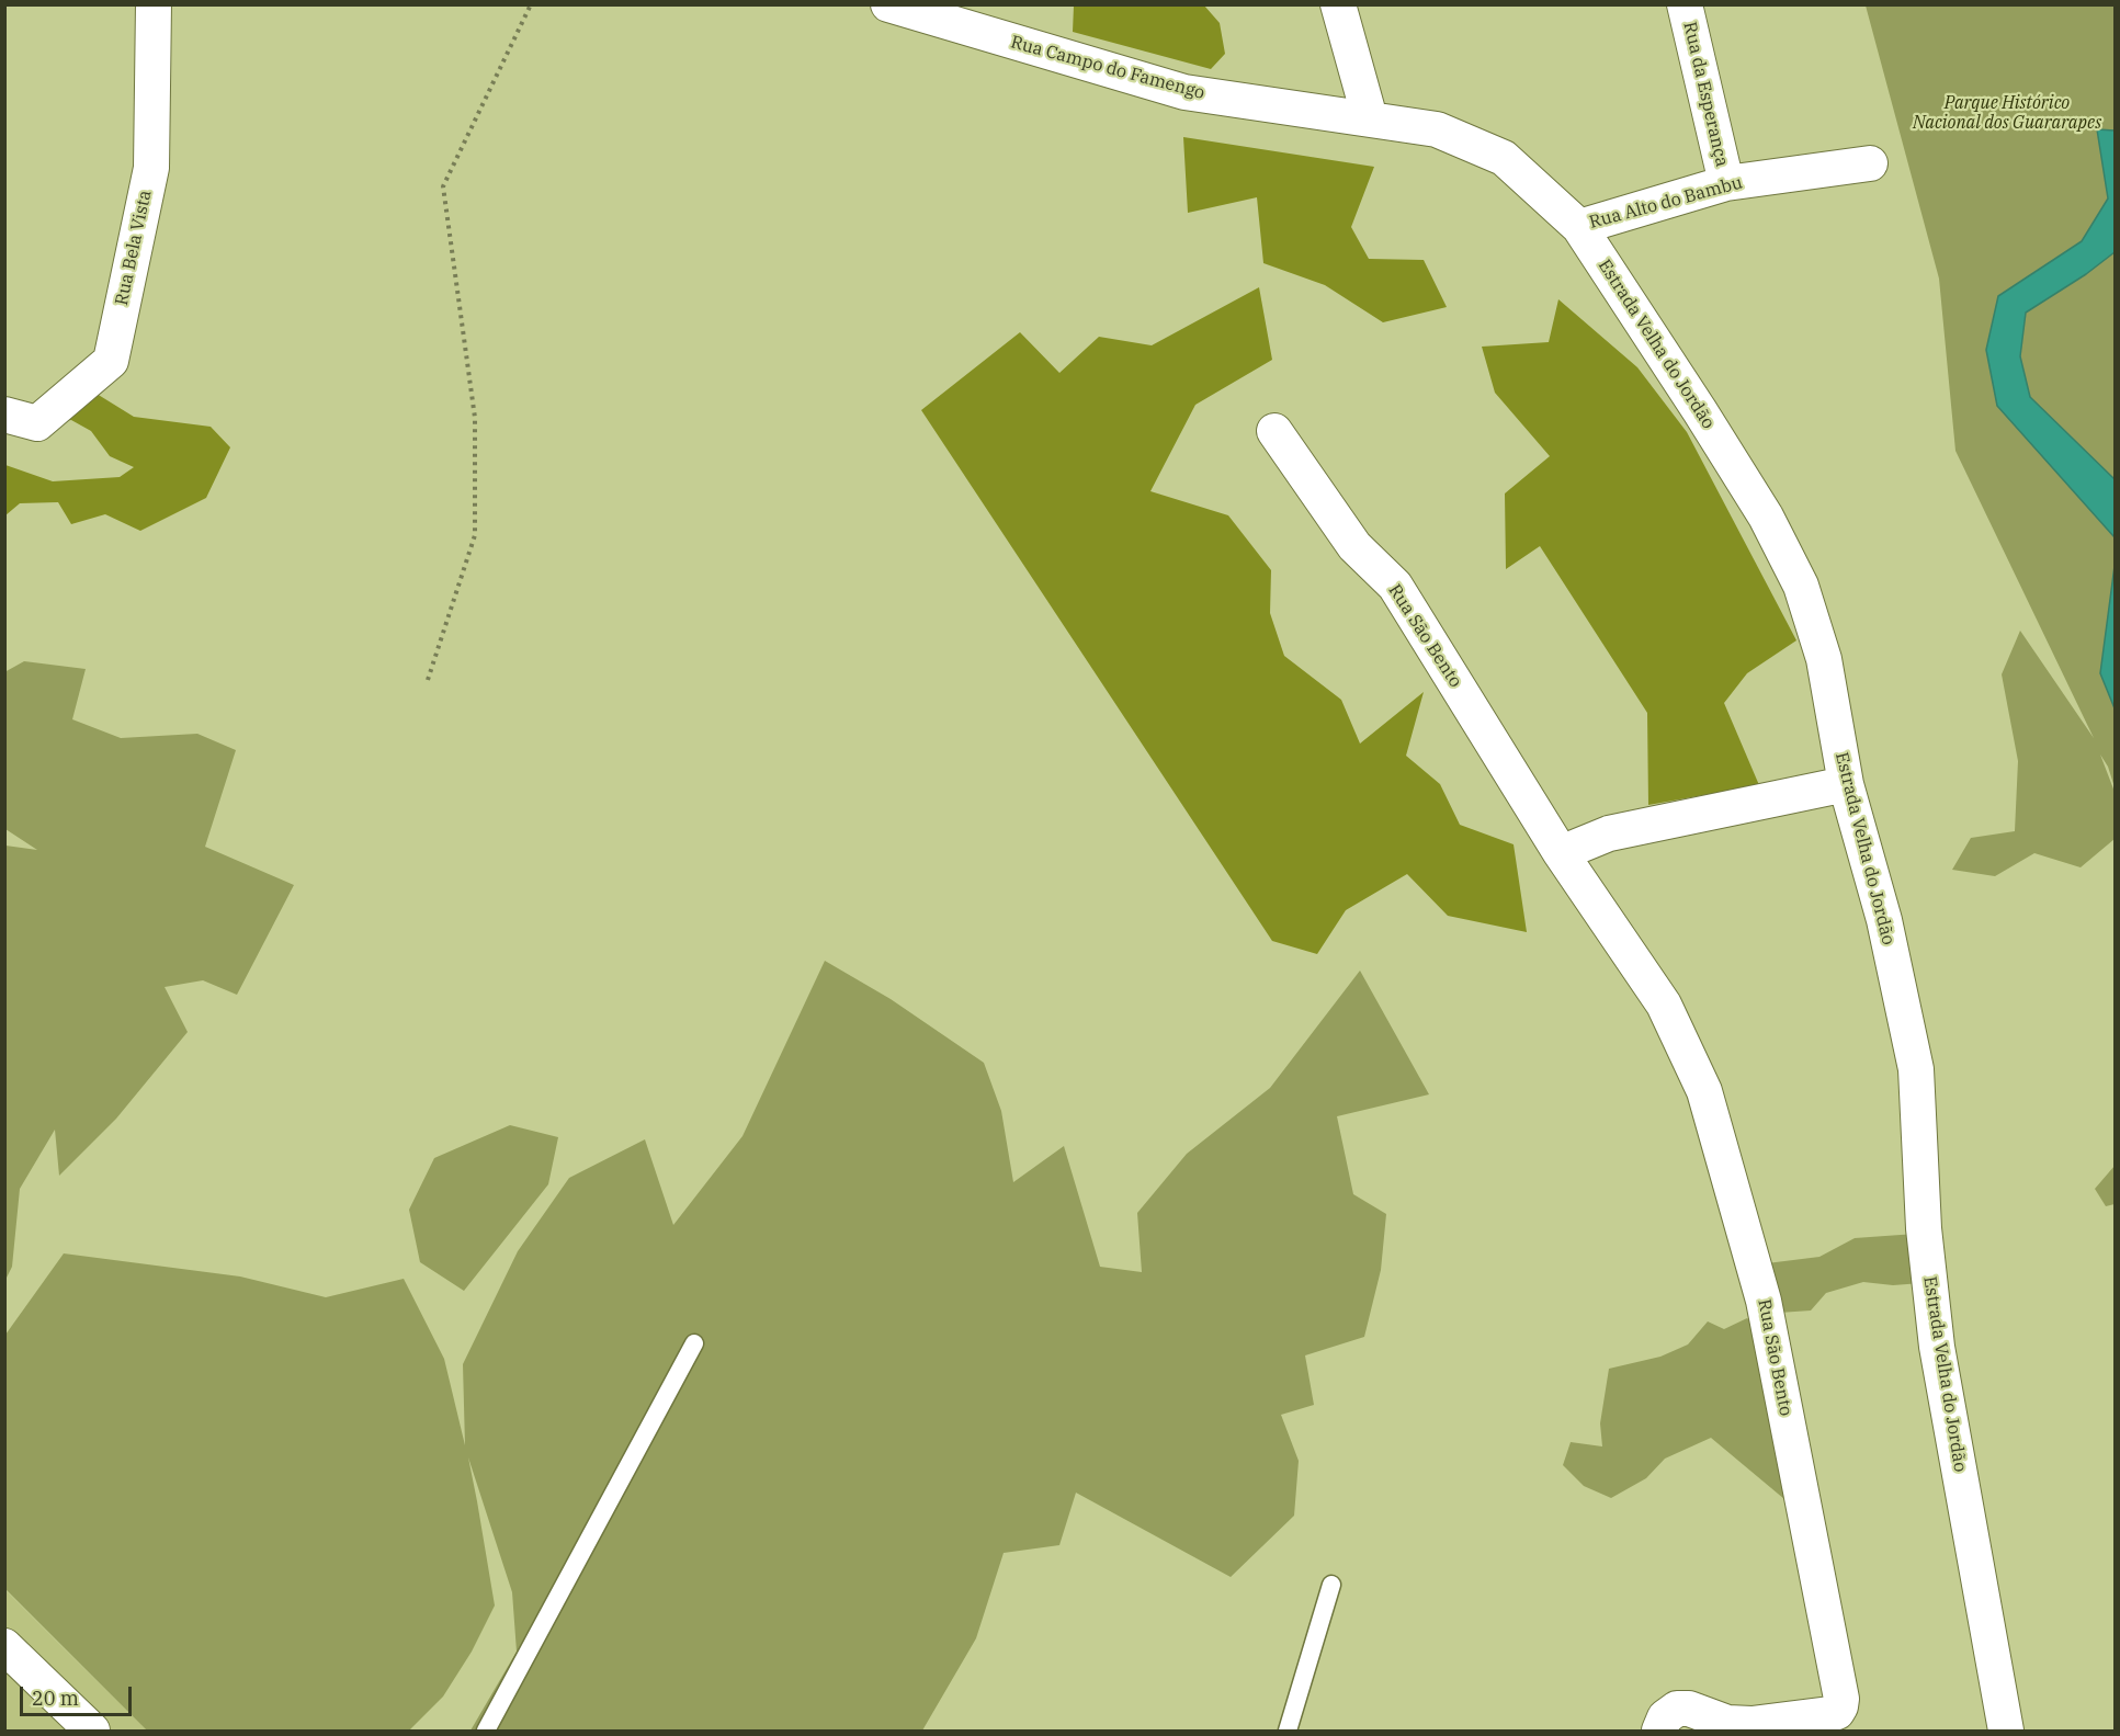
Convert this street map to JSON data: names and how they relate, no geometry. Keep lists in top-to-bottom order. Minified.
{"streets":{"street":["Rua Campo do Famengo","Rua da Esperança","Rua Alto do Bambu","Rua Bela Vista","Estrada Velha do Jordão","Rua São Bento"]},"crossings":[["Rua Campo do Famengo","Estrada Velha do Jordão"],["Rua da Esperança","Rua Alto do Bambu"],["Rua Alto do Bambu","Estrada Velha do Jordão"]],"parks":["Parque Histórico Nacional dos Guararapes"],"scale_bar":"20 m"}
